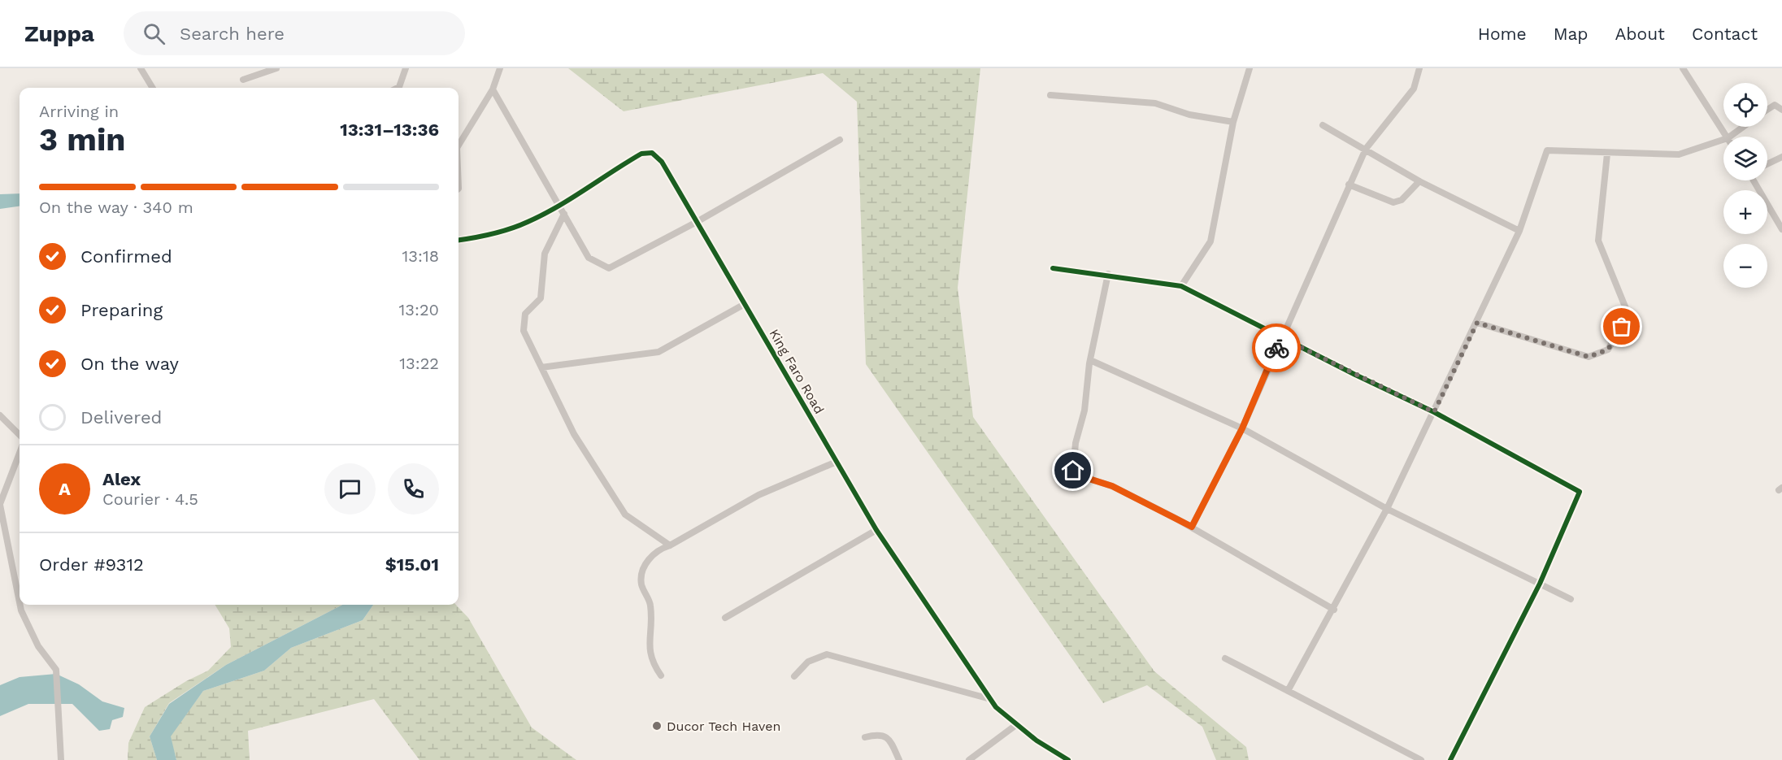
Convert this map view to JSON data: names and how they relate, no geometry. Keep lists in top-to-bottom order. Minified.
{"streets":{"street":["King Faro Road"]},"places":["Ducor Tech Haven"],"page":{"header":"Zuppa","search":"Search here","nav":["Home","Map","About","Contact"],"map_buttons":["+","−"],"heading":["3 min","Arriving in","13:31–13:36"],"panel":["Alex","Courier · 4.5","Order #9312","$15.01"],"bar":"On the way · 340 m","list":[["Confirmed","13:18"],["Preparing","13:20"],["On the way","13:22"],"Delivered"],"round":"A"}}
